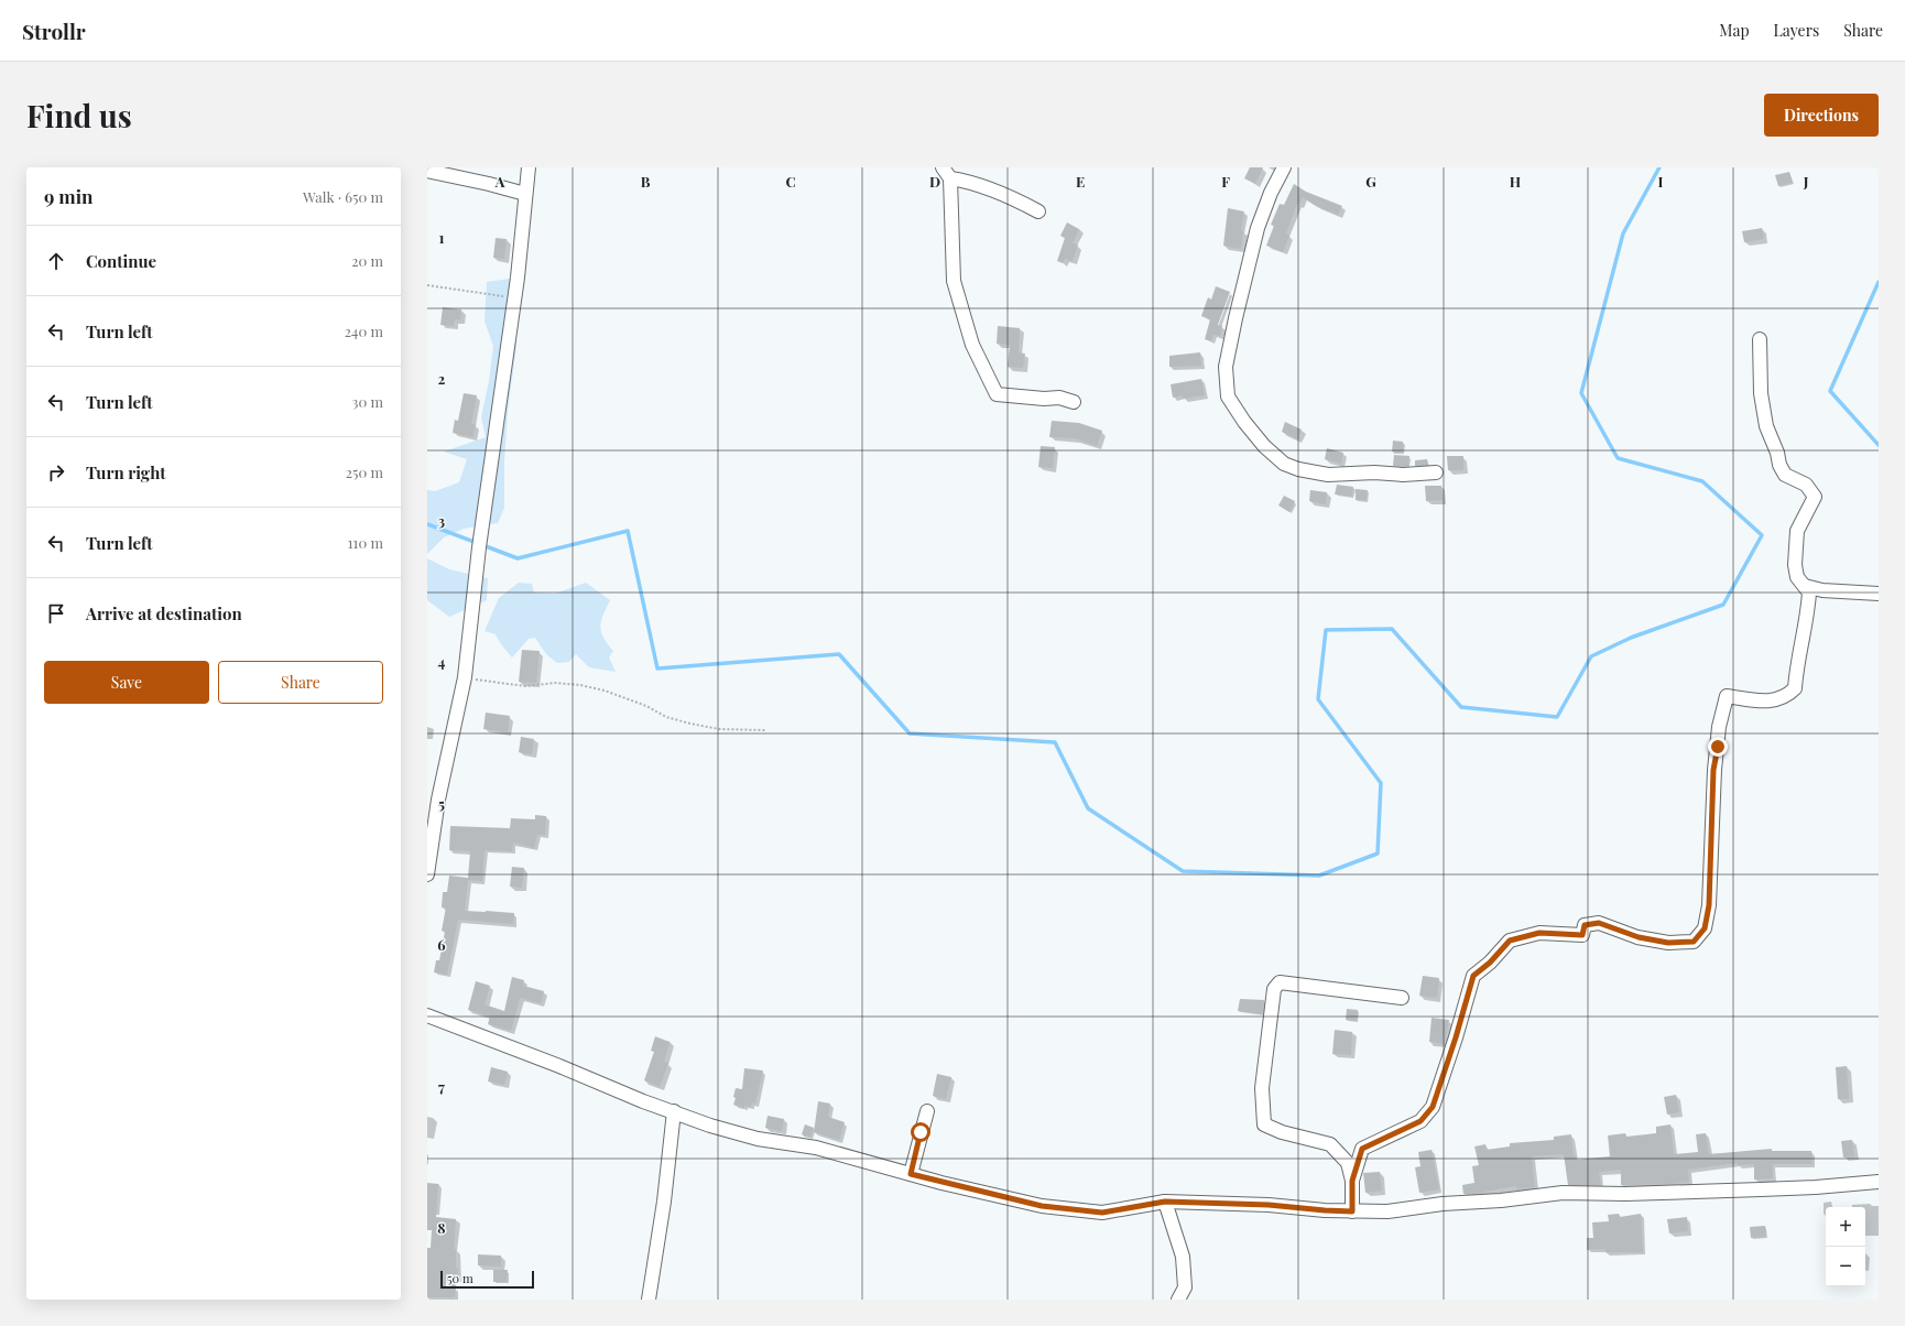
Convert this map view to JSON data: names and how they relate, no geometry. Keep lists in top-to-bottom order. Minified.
{"scale_bar":"50 m","page":{"header":"Strollr","nav":["Map","Layers","Share"],"buttons":["Directions",["Save","Share"]],"title":"Find us","heading":["9 min","Walk · 650 m"],"list":[["Continue","20 m"],["Turn left","240 m"],["Turn left","30 m"],["Turn right","250 m"],["Turn left","110 m"],"Arrive at destination"],"map_buttons":["+","−"],"scale":"50 m"},"grid":{"columns":["A","B","C","D","E","F","G","H","I","J"],"rows":["1","2","3","4","5","6","7","8"]}}
